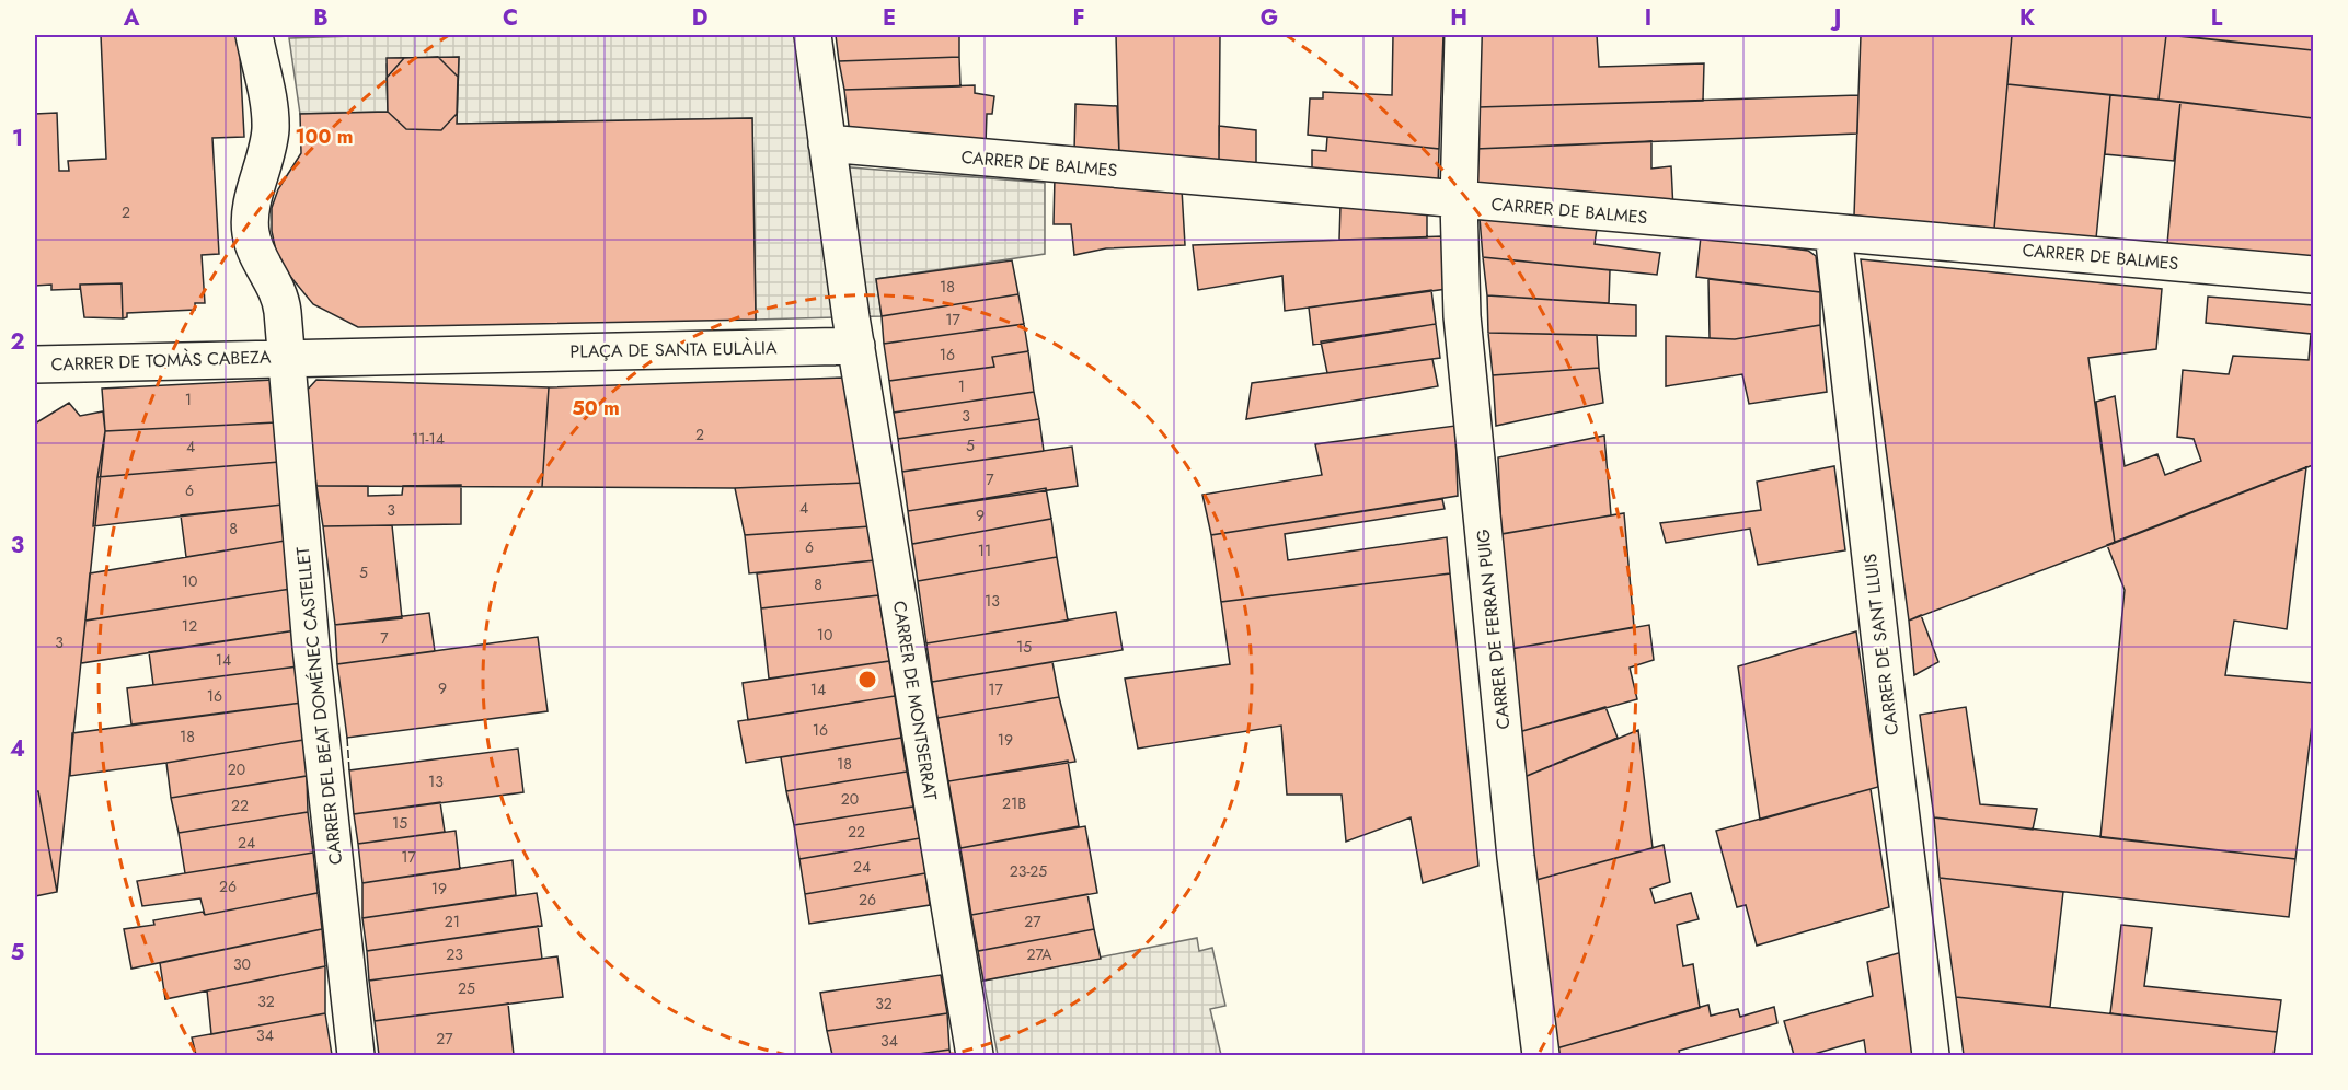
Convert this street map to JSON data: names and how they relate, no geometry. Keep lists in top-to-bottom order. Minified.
{"streets":{"street":["CARRER DE BALMES","PLAÇA DE SANTA EULÀLIA","CARRER DE TOMÀS CABEZA","CARRER DE FERRAN PUIG","CARRER DE SANT LLUIS","CARRER DE MONTSERRAT","CARRER DEL BEAT DOMÉNEC CASTELLET"]},"crossings":[["CARRER DE BALMES","CARRER DE FERRAN PUIG"],["CARRER DE BALMES","CARRER DE SANT LLUIS"],["PLAÇA DE SANTA EULÀLIA","CARRER DE TOMÀS CABEZA"],["PLAÇA DE SANTA EULÀLIA","CARRER DE MONTSERRAT"],["PLAÇA DE SANTA EULÀLIA","CARRER DEL BEAT DOMÉNEC CASTELLET"],["CARRER DE TOMÀS CABEZA","CARRER DEL BEAT DOMÉNEC CASTELLET"]],"house_numbers":["2","18","17","16","1","1","3","2","11-14","5","4","7","6","4","3","9","8","6","11","5","10","8","13","12","10","7","3","15","14","9","14","17","16","16","18","19","18","20","13","20","21B","22","15","22","24","17","24","23-25","26","19","26","21","27","23","27A","30","25","32","32","34","27","34"],"grid":{"columns":["A","B","C","D","E","F","G","H","I","J","K","L"],"rows":["1","2","3","4","5"]},"rings":["100 m","50 m"]}
